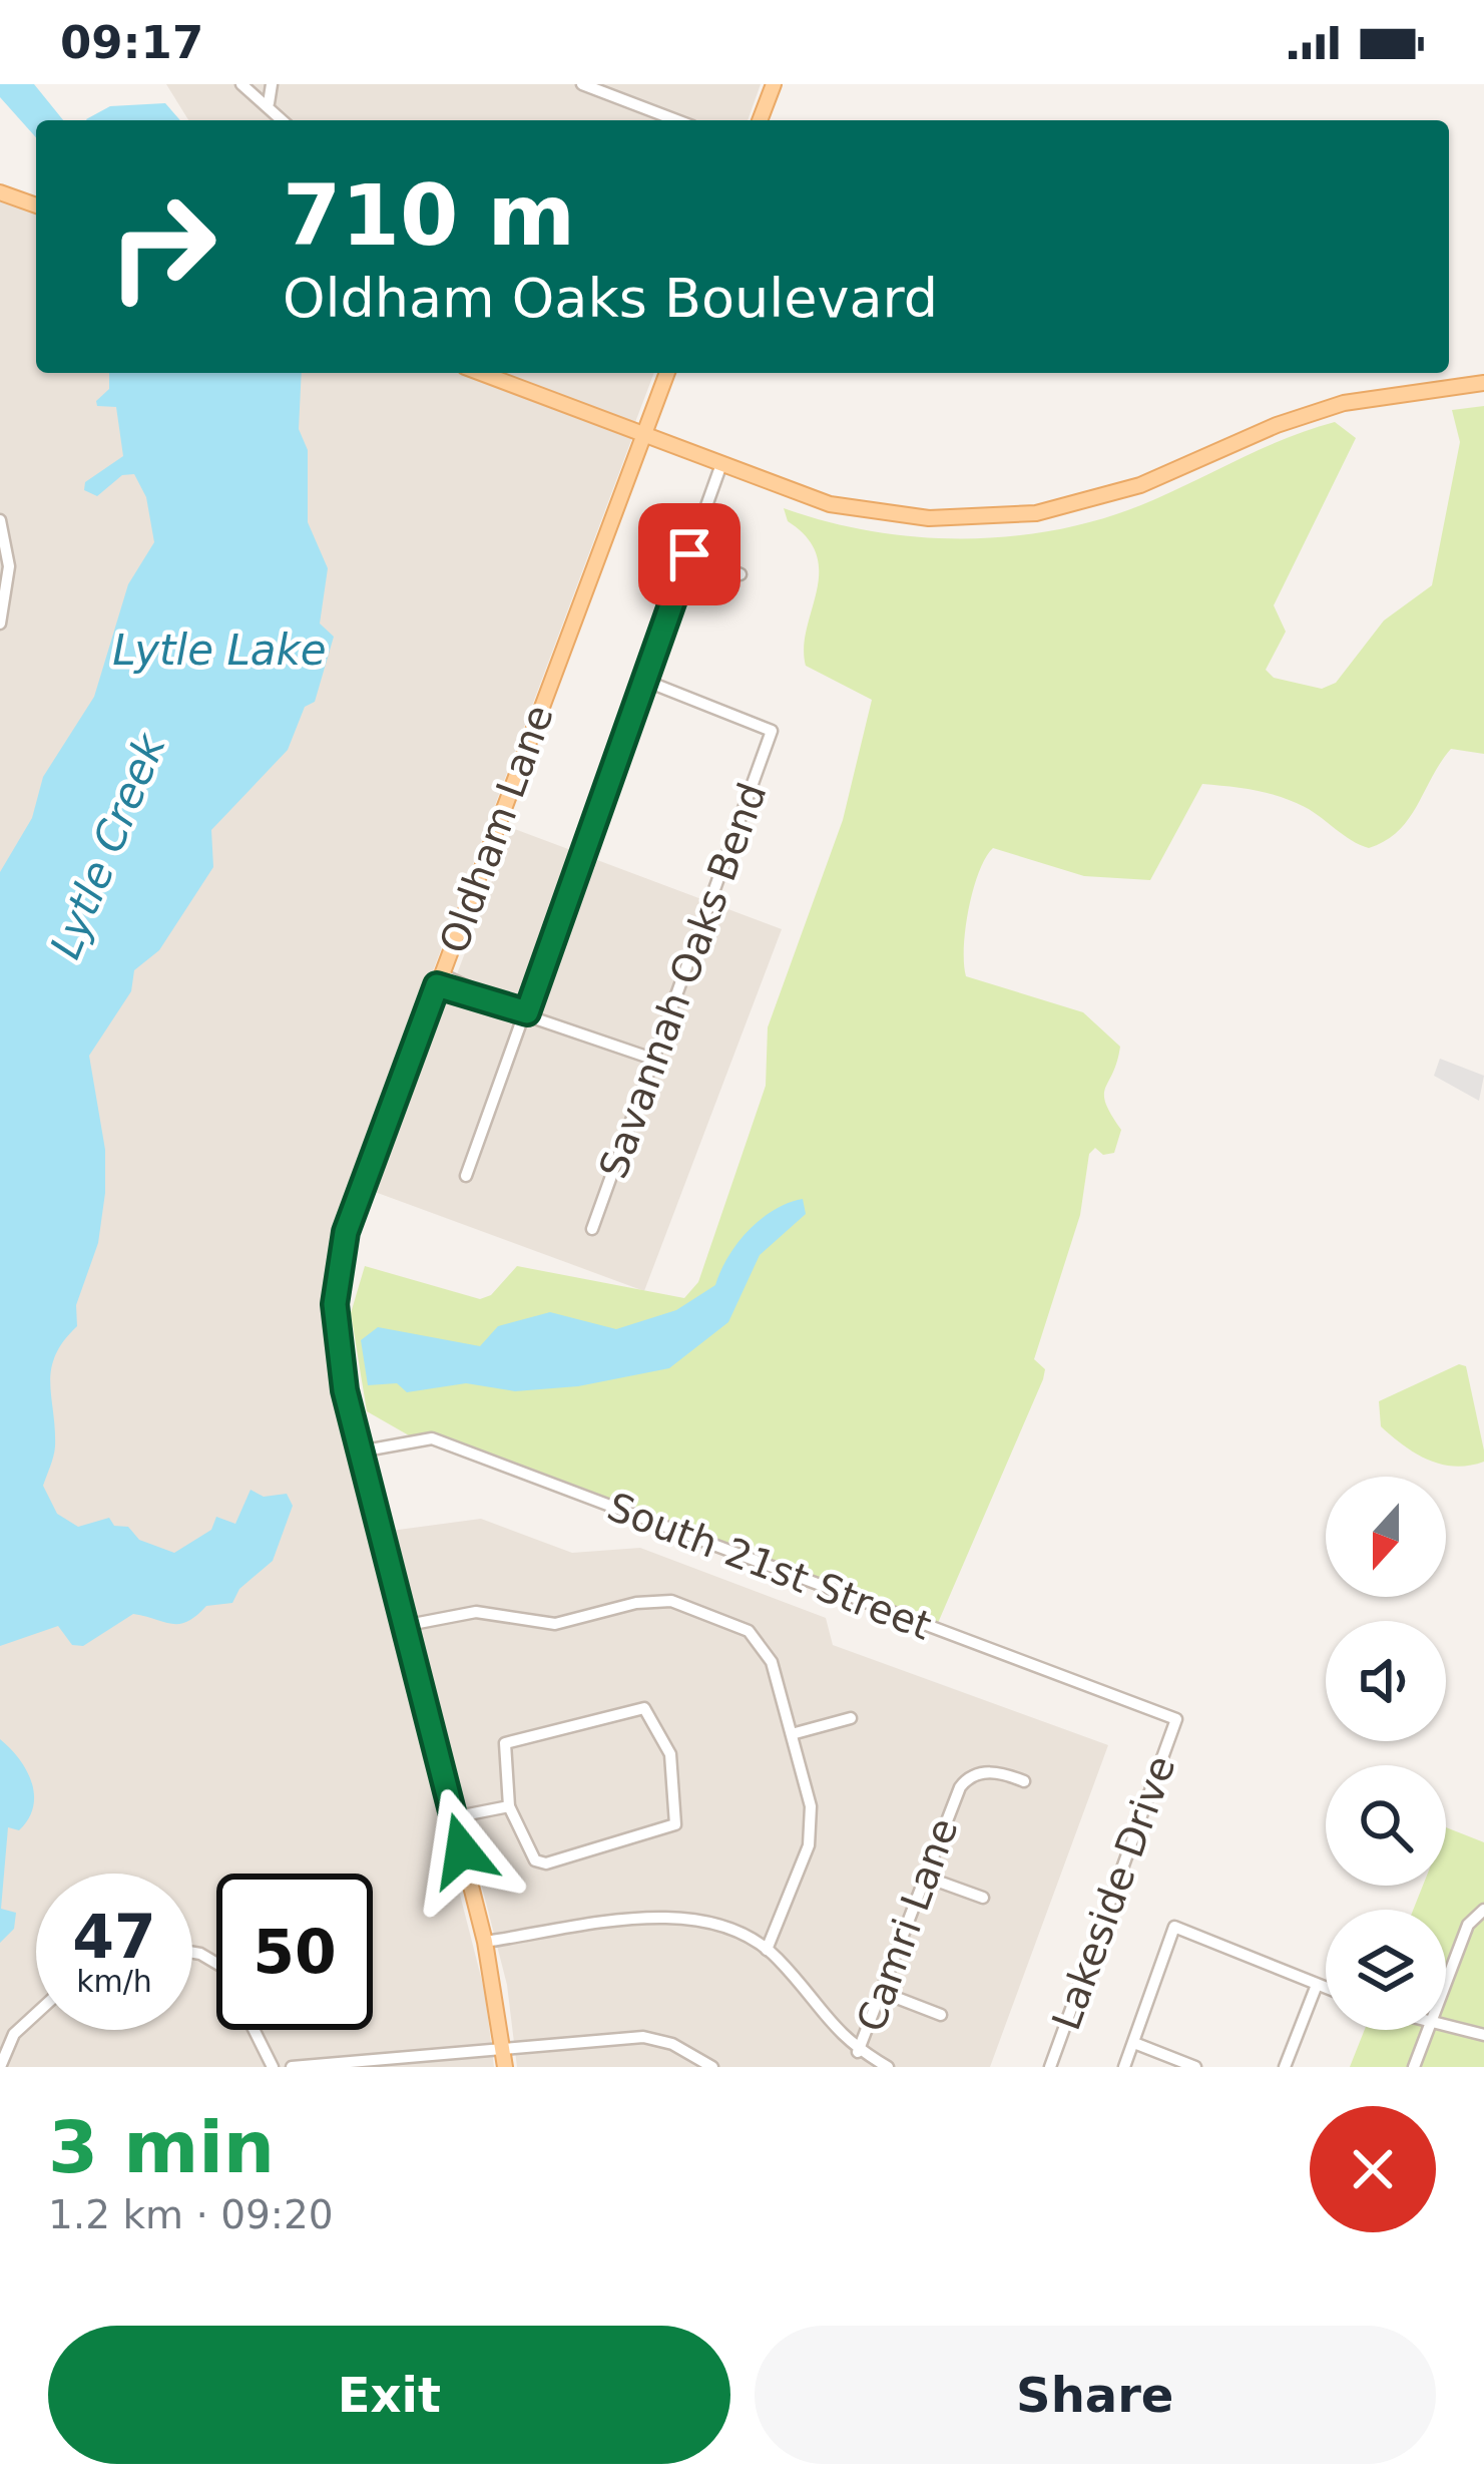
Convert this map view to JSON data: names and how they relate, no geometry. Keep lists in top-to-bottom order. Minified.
{"streets":{"main road":["Oldham Lane"],"street":["Savannah Oaks Bend","South 21st Street","Lakeside Drive","Camri Lane"]},"crossings":[["Oldham Lane","South 21st Street"],["Oldham Lane","Camri Lane"],["South 21st Street","Lakeside Drive"]],"water":["Lytle Lake","Lytle Creek"],"north":"bottom","page":{"status":"09:17","turn":["710 m","Oldham Oaks Boulevard"],"speed":"47 km/h","limit":"50","heading":["3 min","1.2 km · 09:20"],"buttons":["Exit","Share"]}}
